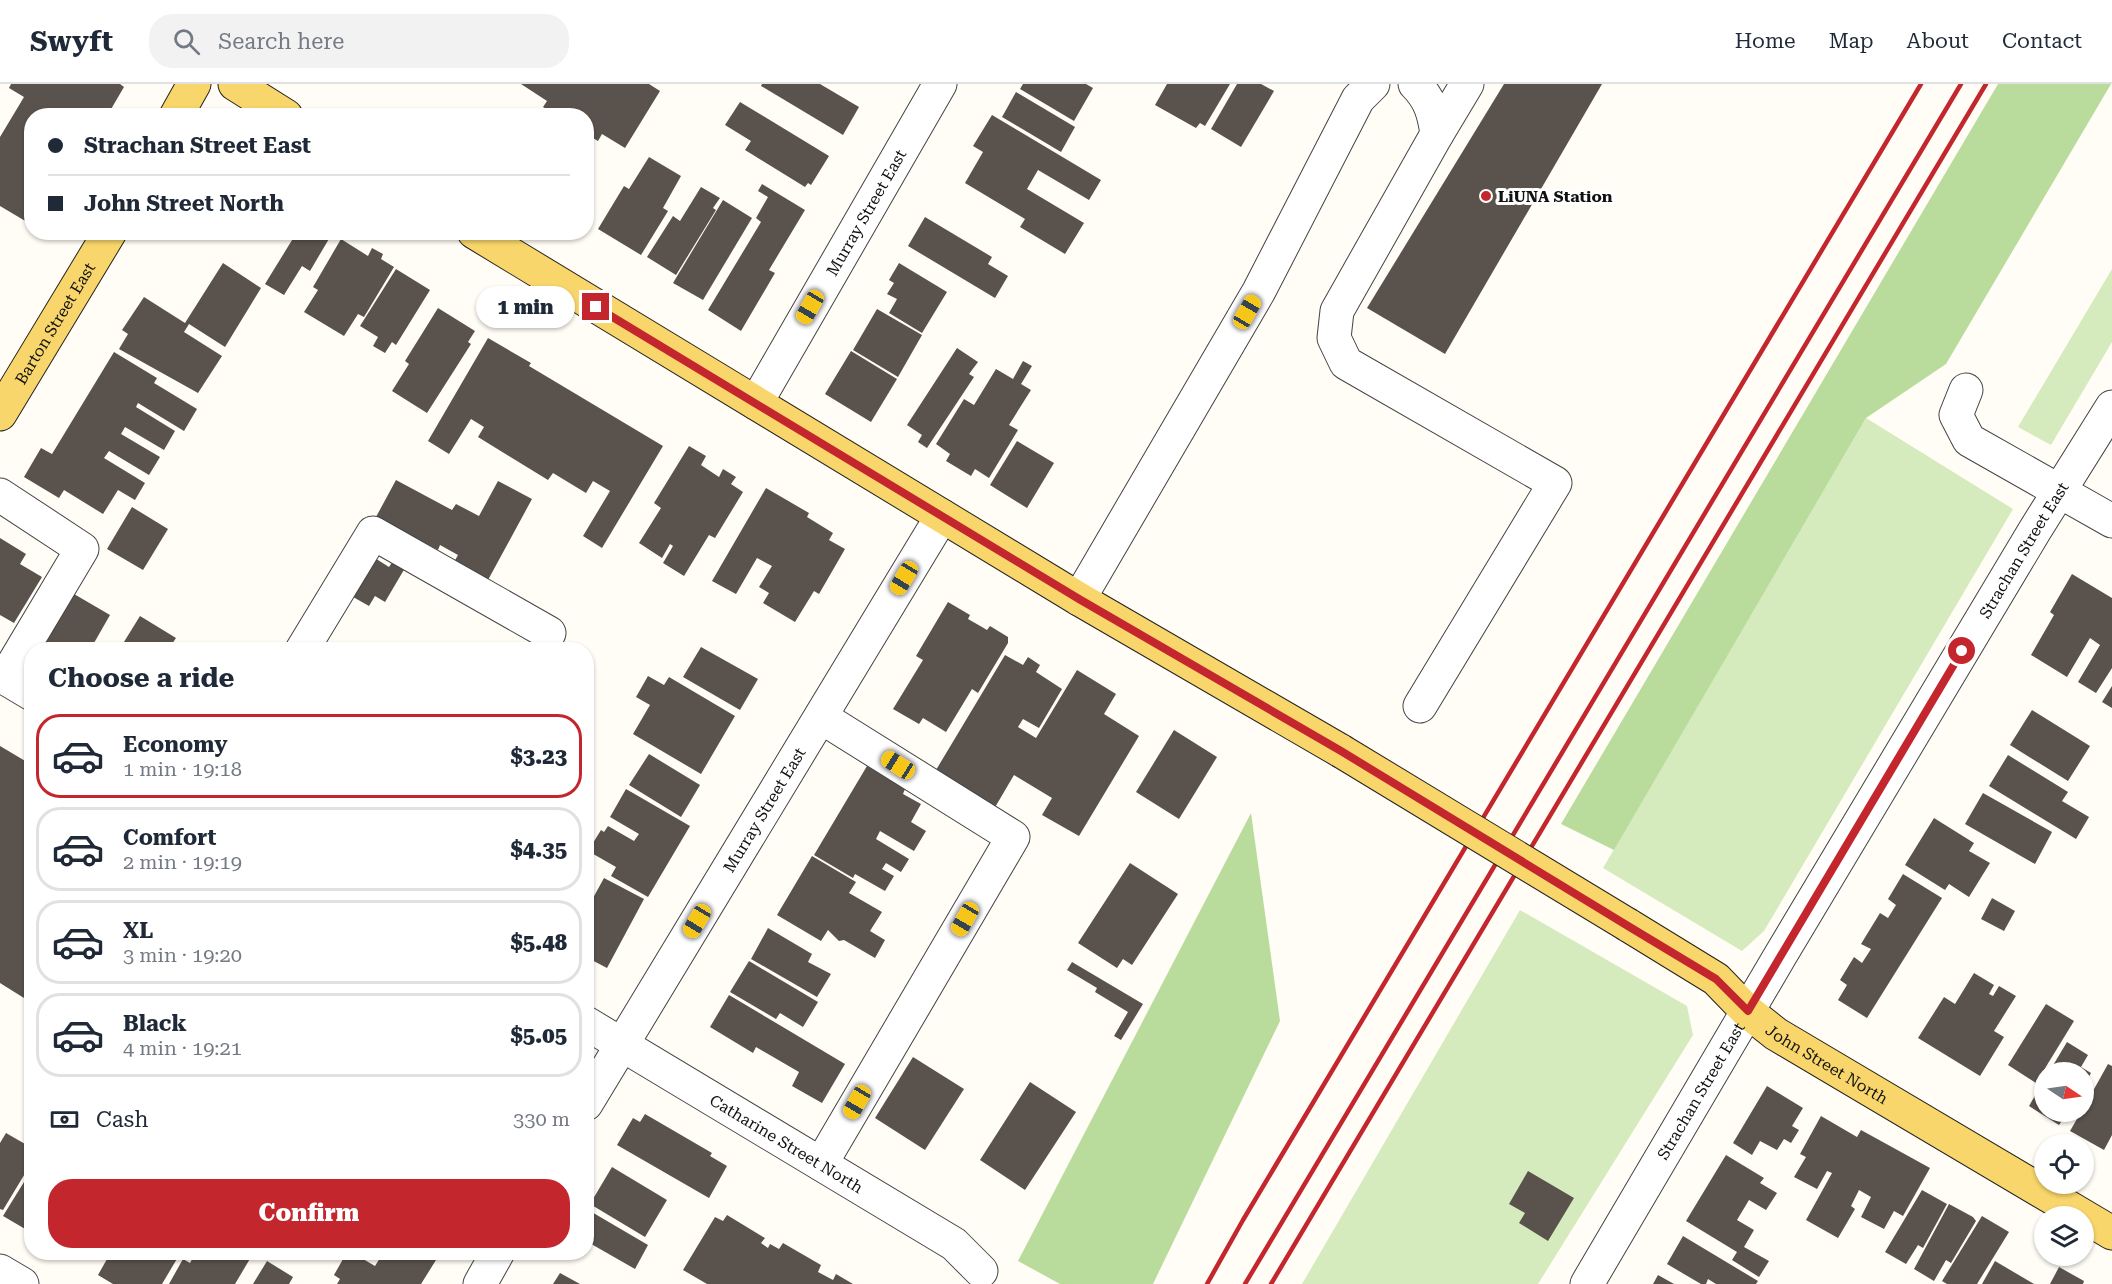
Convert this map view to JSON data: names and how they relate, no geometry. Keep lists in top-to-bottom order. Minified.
{"streets":{"main road":["Barton Street East","John Street North"],"street":["Murray Street East","Strachan Street East","Catharine Street North"]},"crossings":[["Murray Street East","John Street North"],["Murray Street East","Catharine Street North"],["Strachan Street East","John Street North"]],"places":["LiUNA Station"],"north":"right","page":{"header":"Swyft","search":"Search here","nav":["Home","Map","About","Contact"],"banner":["Strachan Street East","John Street North"],"bubble":"1 min","heading":"Choose a ride","list":[{"name":"Economy","note":"1 min · 19:18","value":"$3.23"},{"name":"Comfort","note":"2 min · 19:19","value":"$4.35"},{"name":"XL","note":"3 min · 19:20","value":"$5.48"},{"name":"Black","note":"4 min · 19:21","value":"$5.05"}],"pay":["Cash","330 m"],"buttons":"Confirm"}}
